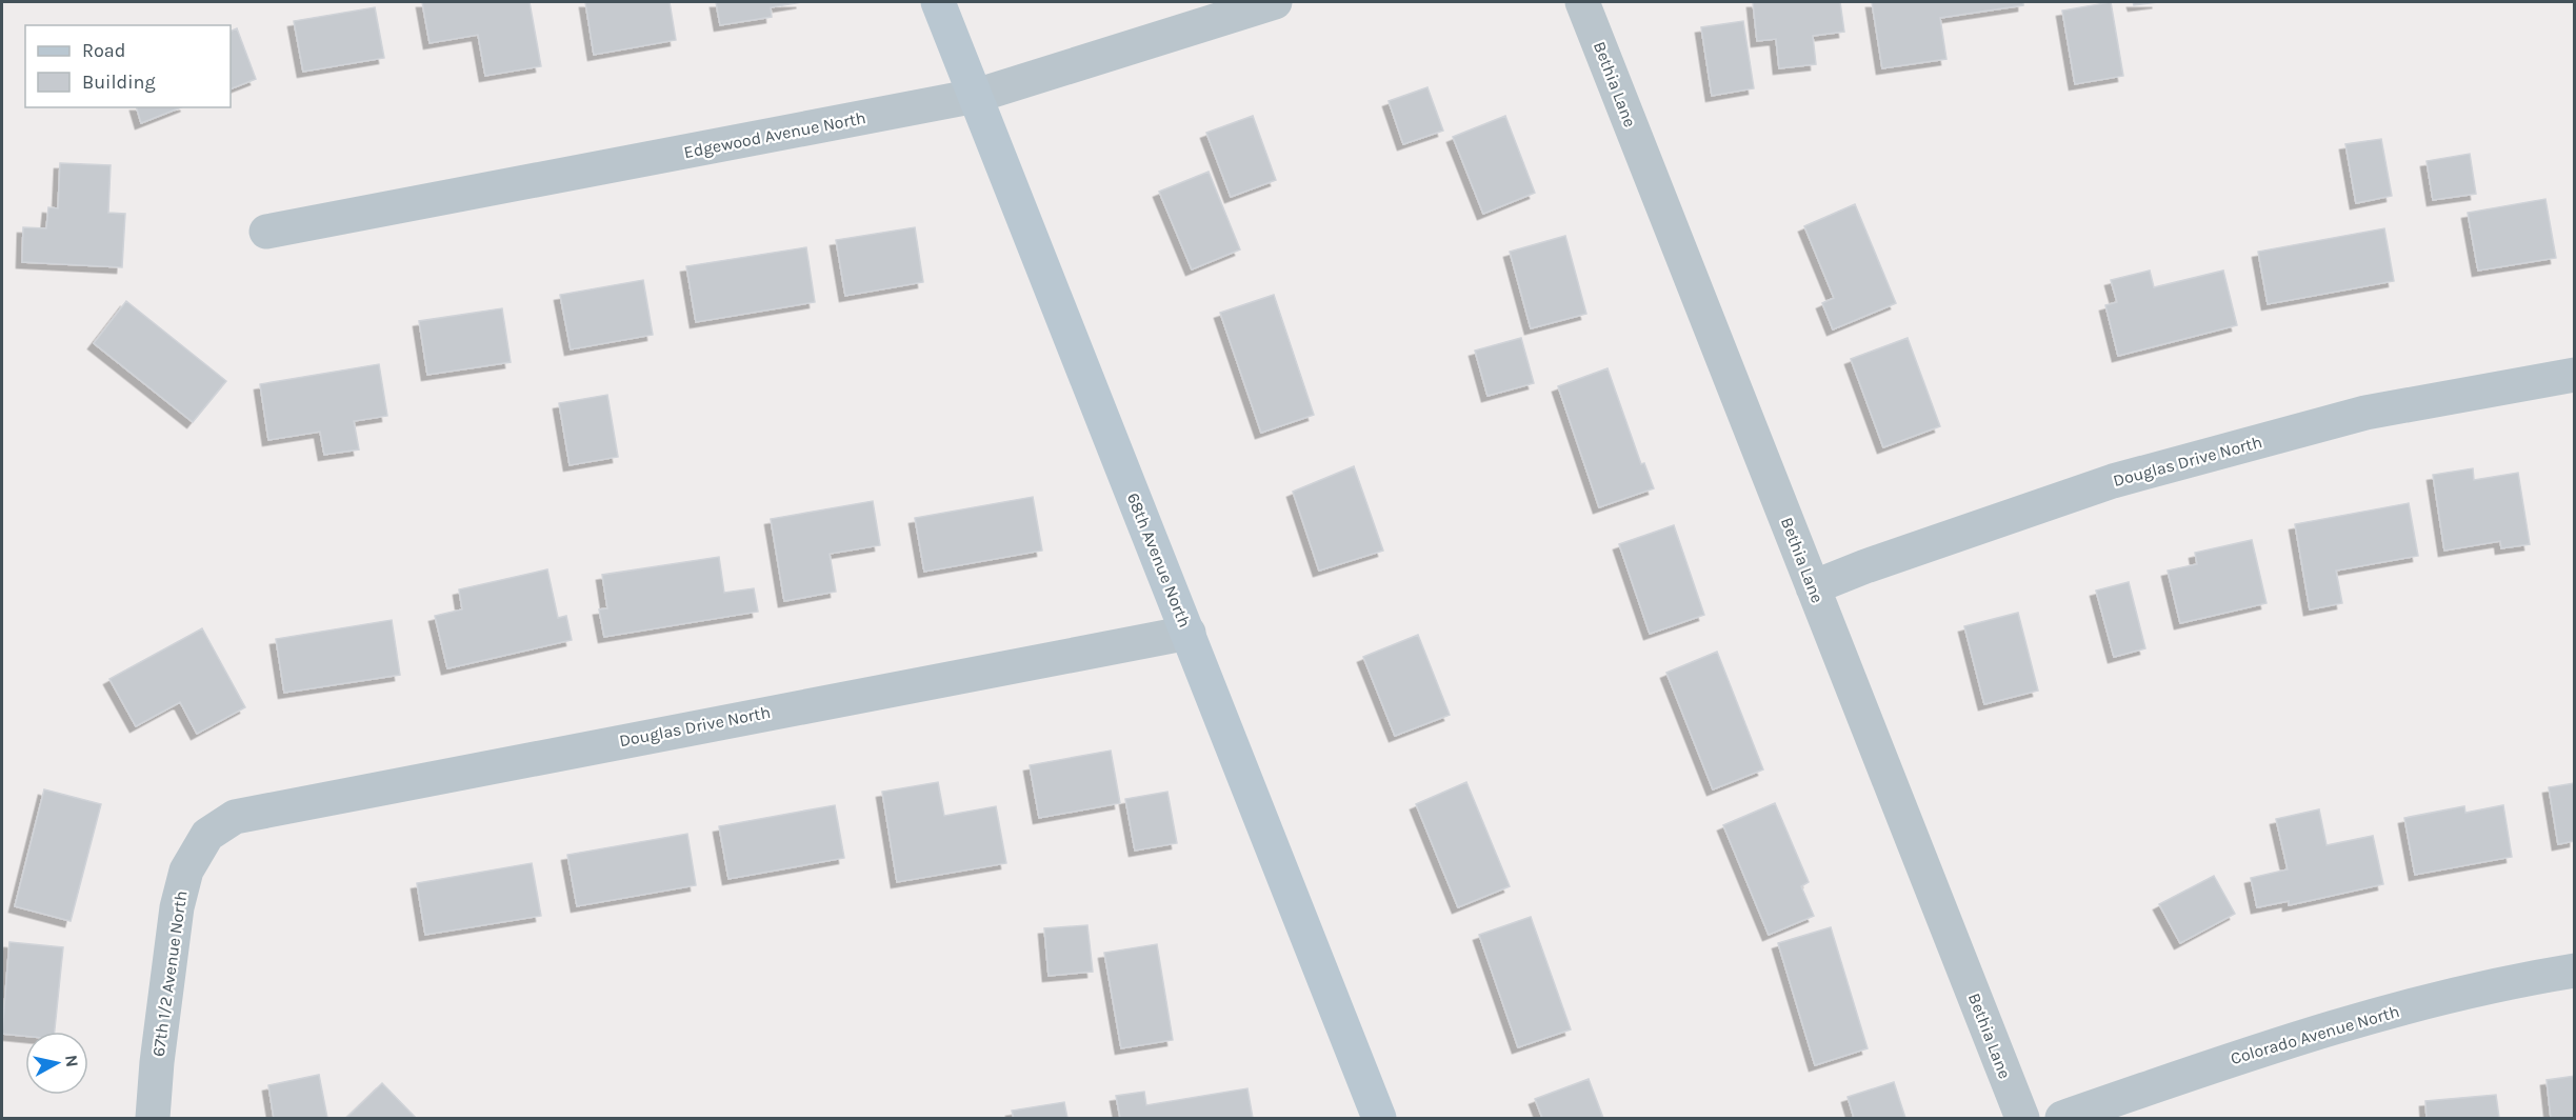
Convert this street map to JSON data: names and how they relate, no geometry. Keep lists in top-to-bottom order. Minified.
{"streets":{"street":["Bethia Lane","Edgewood Avenue North","Douglas Drive North","68th Avenue North","67th 1/2 Avenue North","Colorado Avenue North"]},"crossings":[["Bethia Lane","Douglas Drive North"],["Edgewood Avenue North","68th Avenue North"],["Douglas Drive North","68th Avenue North"],["Douglas Drive North","67th 1/2 Avenue North"]],"legend":["Road","Building"],"north":"right"}
